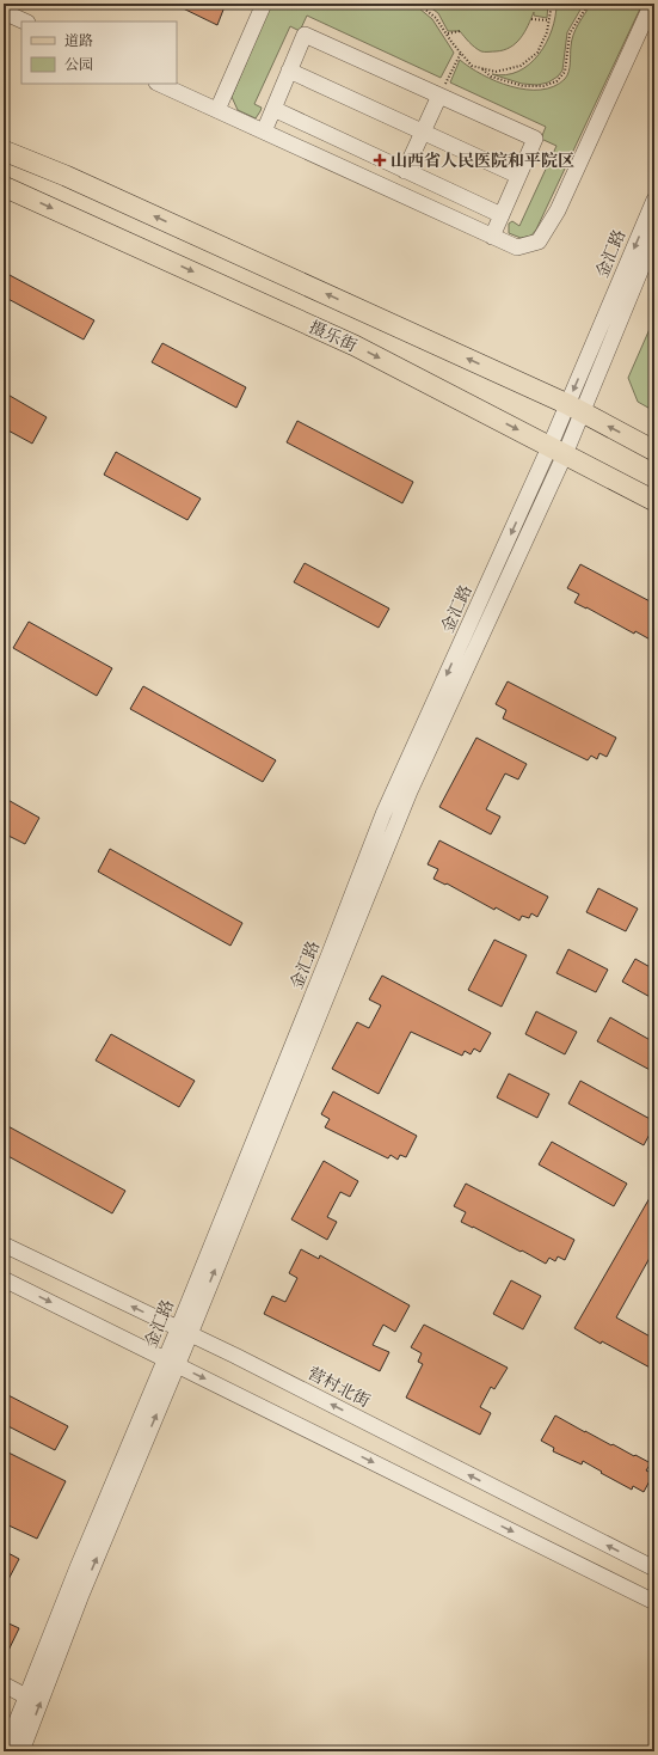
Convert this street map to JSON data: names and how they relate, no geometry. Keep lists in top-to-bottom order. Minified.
{"streets":{"main road":["摄乐街"],"street":["金汇路","营村北街"]},"crossings":[["金汇路","摄乐街"],["金汇路","营村北街"]],"places":{"health":["山西省人民医院和平院区"]},"legend":["道路","公园"]}
